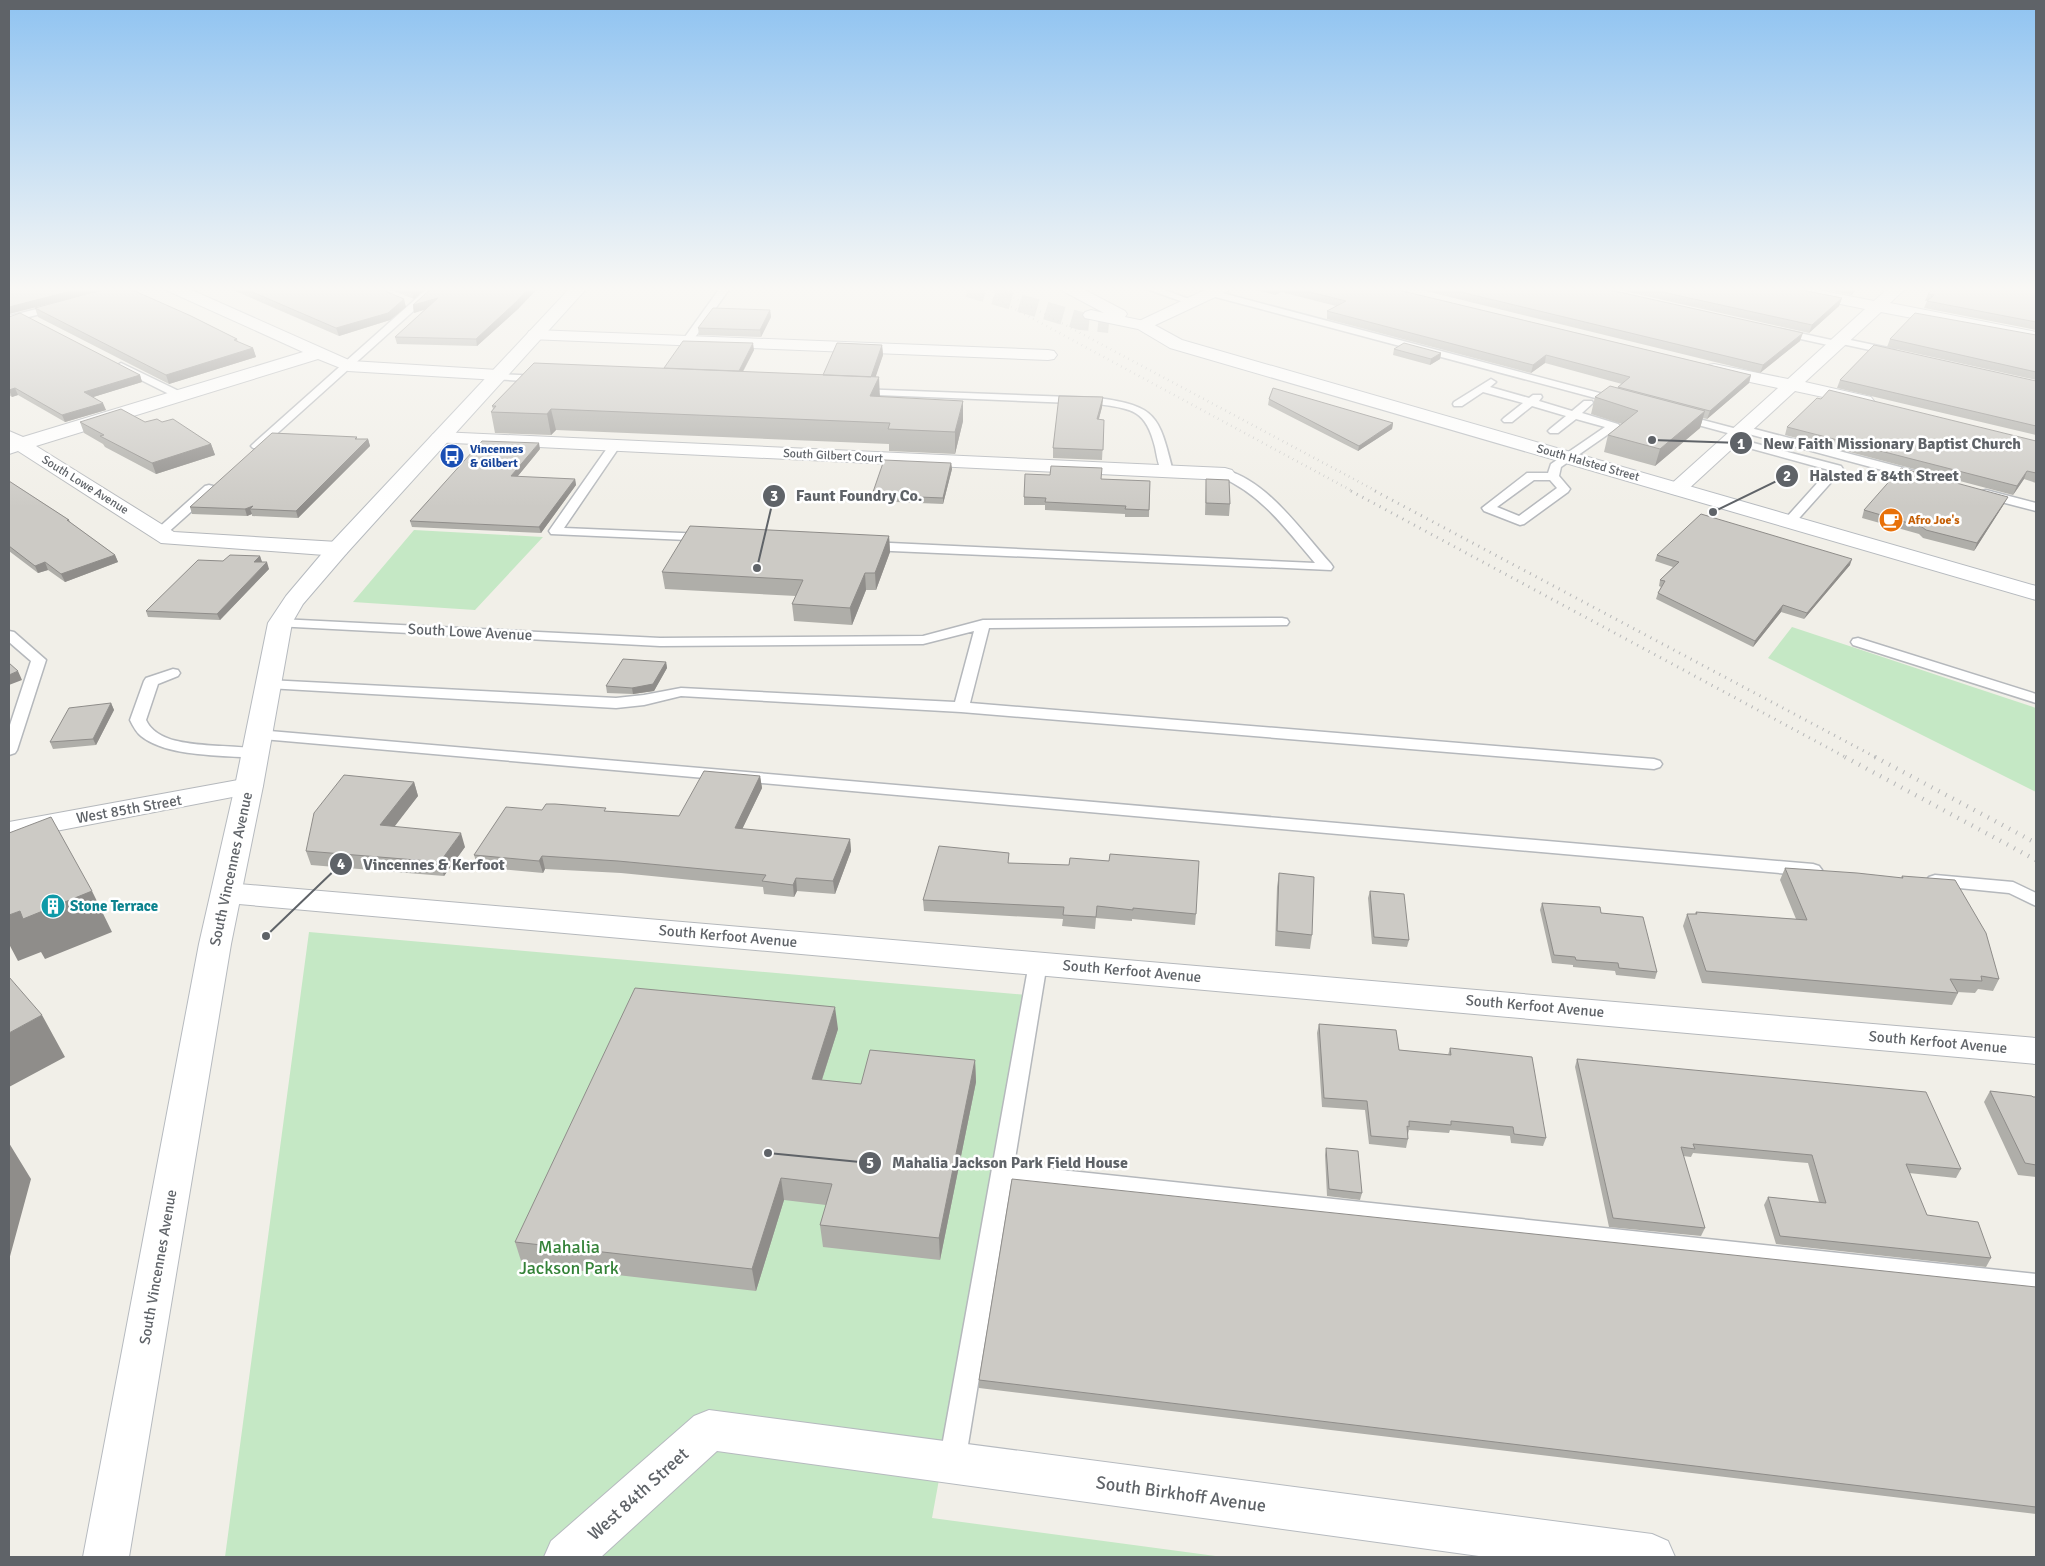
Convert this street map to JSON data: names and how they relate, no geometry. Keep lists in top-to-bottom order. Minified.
{"streets":{"street":["South Gilbert Court","South Halsted Street","South Lowe Avenue","West 85th Street","South Vincennes Avenue","South Kerfoot Avenue","West 84th Street","South Birkhoff Avenue"]},"crossings":[["South Gilbert Court","South Vincennes Avenue"],["South Lowe Avenue","South Vincennes Avenue"],["West 85th Street","South Vincennes Avenue"],["South Vincennes Avenue","South Kerfoot Avenue"],["West 84th Street","South Birkhoff Avenue"]],"parks":["Mahalia Jackson Park"],"places":{"other":["New Faith Missionary Baptist Church","Halsted & 84th Street","Faunt Foundry Co.","Vincennes & Kerfoot","Mahalia Jackson Park Field House"],"bus stop":["Vincennes & Gilbert"],"cafe":["Afro Joe's"],"building":["Stone Terrace"]}}
